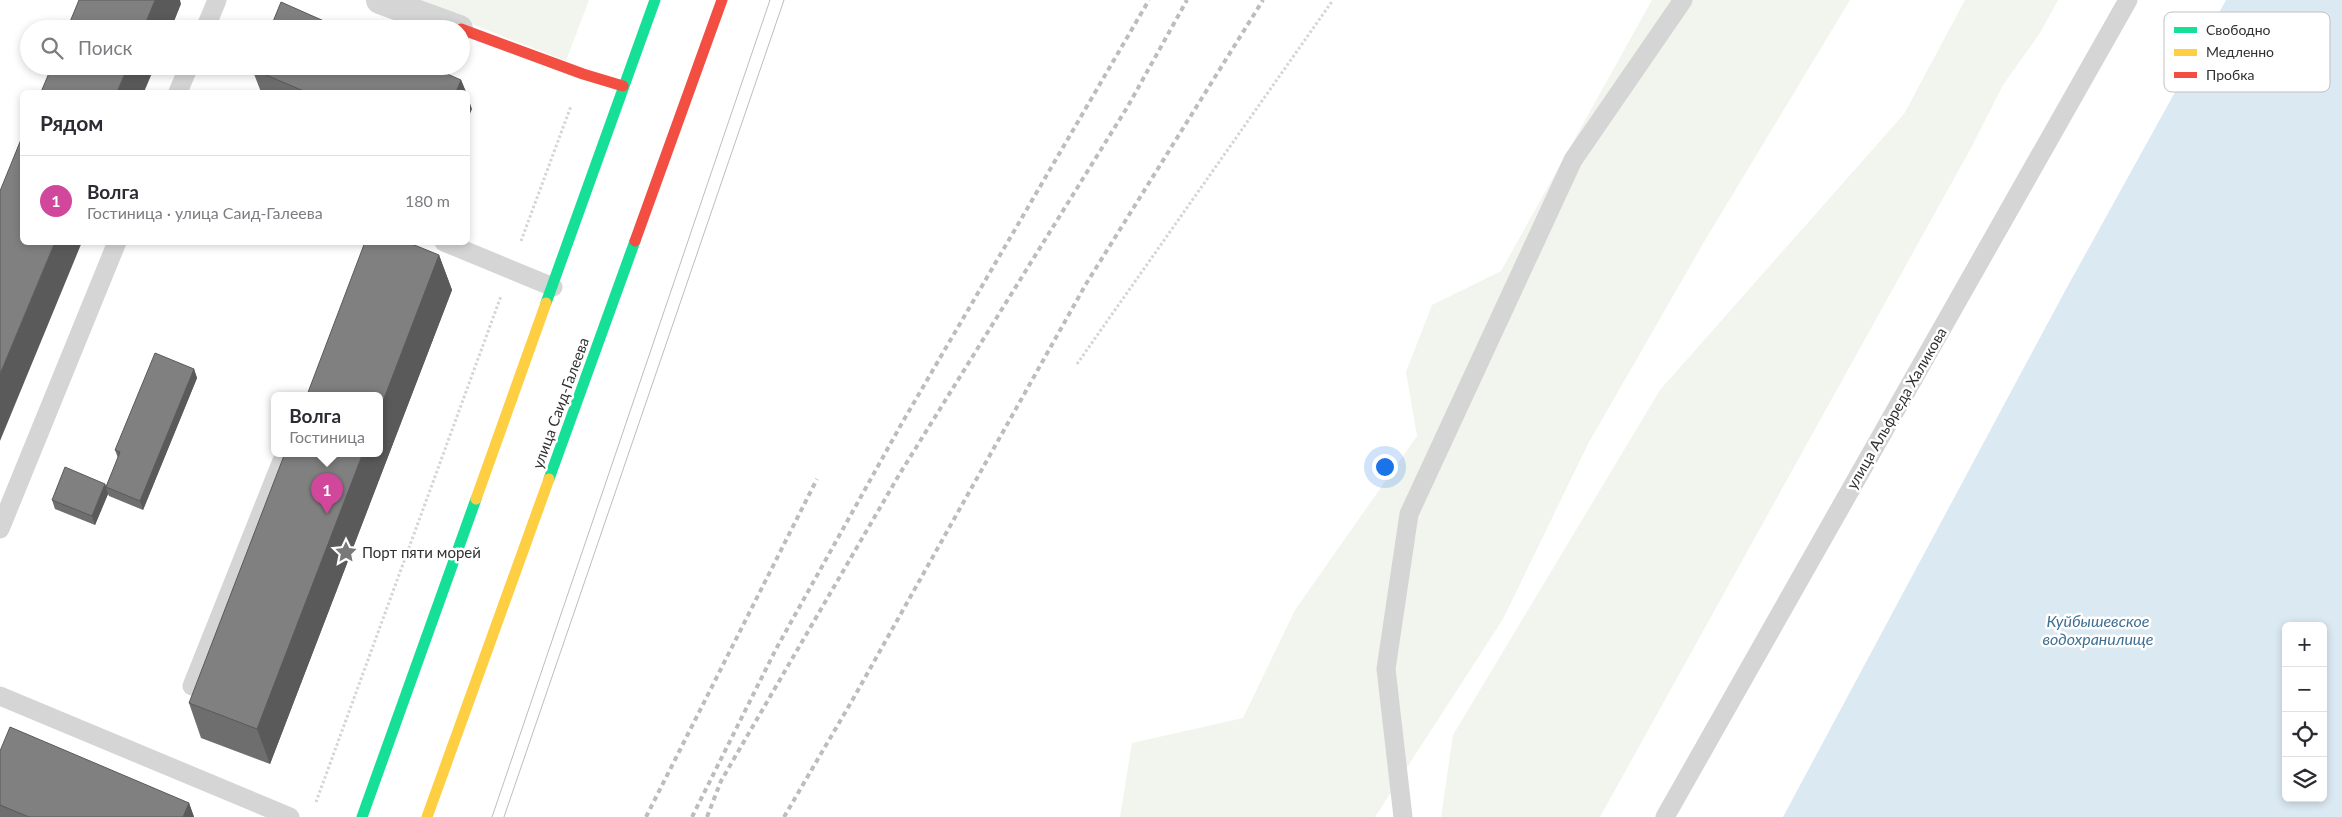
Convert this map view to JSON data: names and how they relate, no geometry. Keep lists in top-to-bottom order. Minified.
{"streets":{"main road":["улица Саид-Галеева"],"lane":["улица Альфреда Халикова"]},"water":["Куйбышевское водохранилище"],"places":{"place":["Порт пяти морей"]},"legend":["Свободно","Медленно","Пробка"],"page":{"search":"Поиск","heading":"Рядом","list":[{"mark":"1","name":"Волга","note":"Гостиница · улица Саид-Галеева","value":"180 m"}],"popup":["Волга","Гостиница"],"pins":"1","map_buttons":["+","−"]}}
